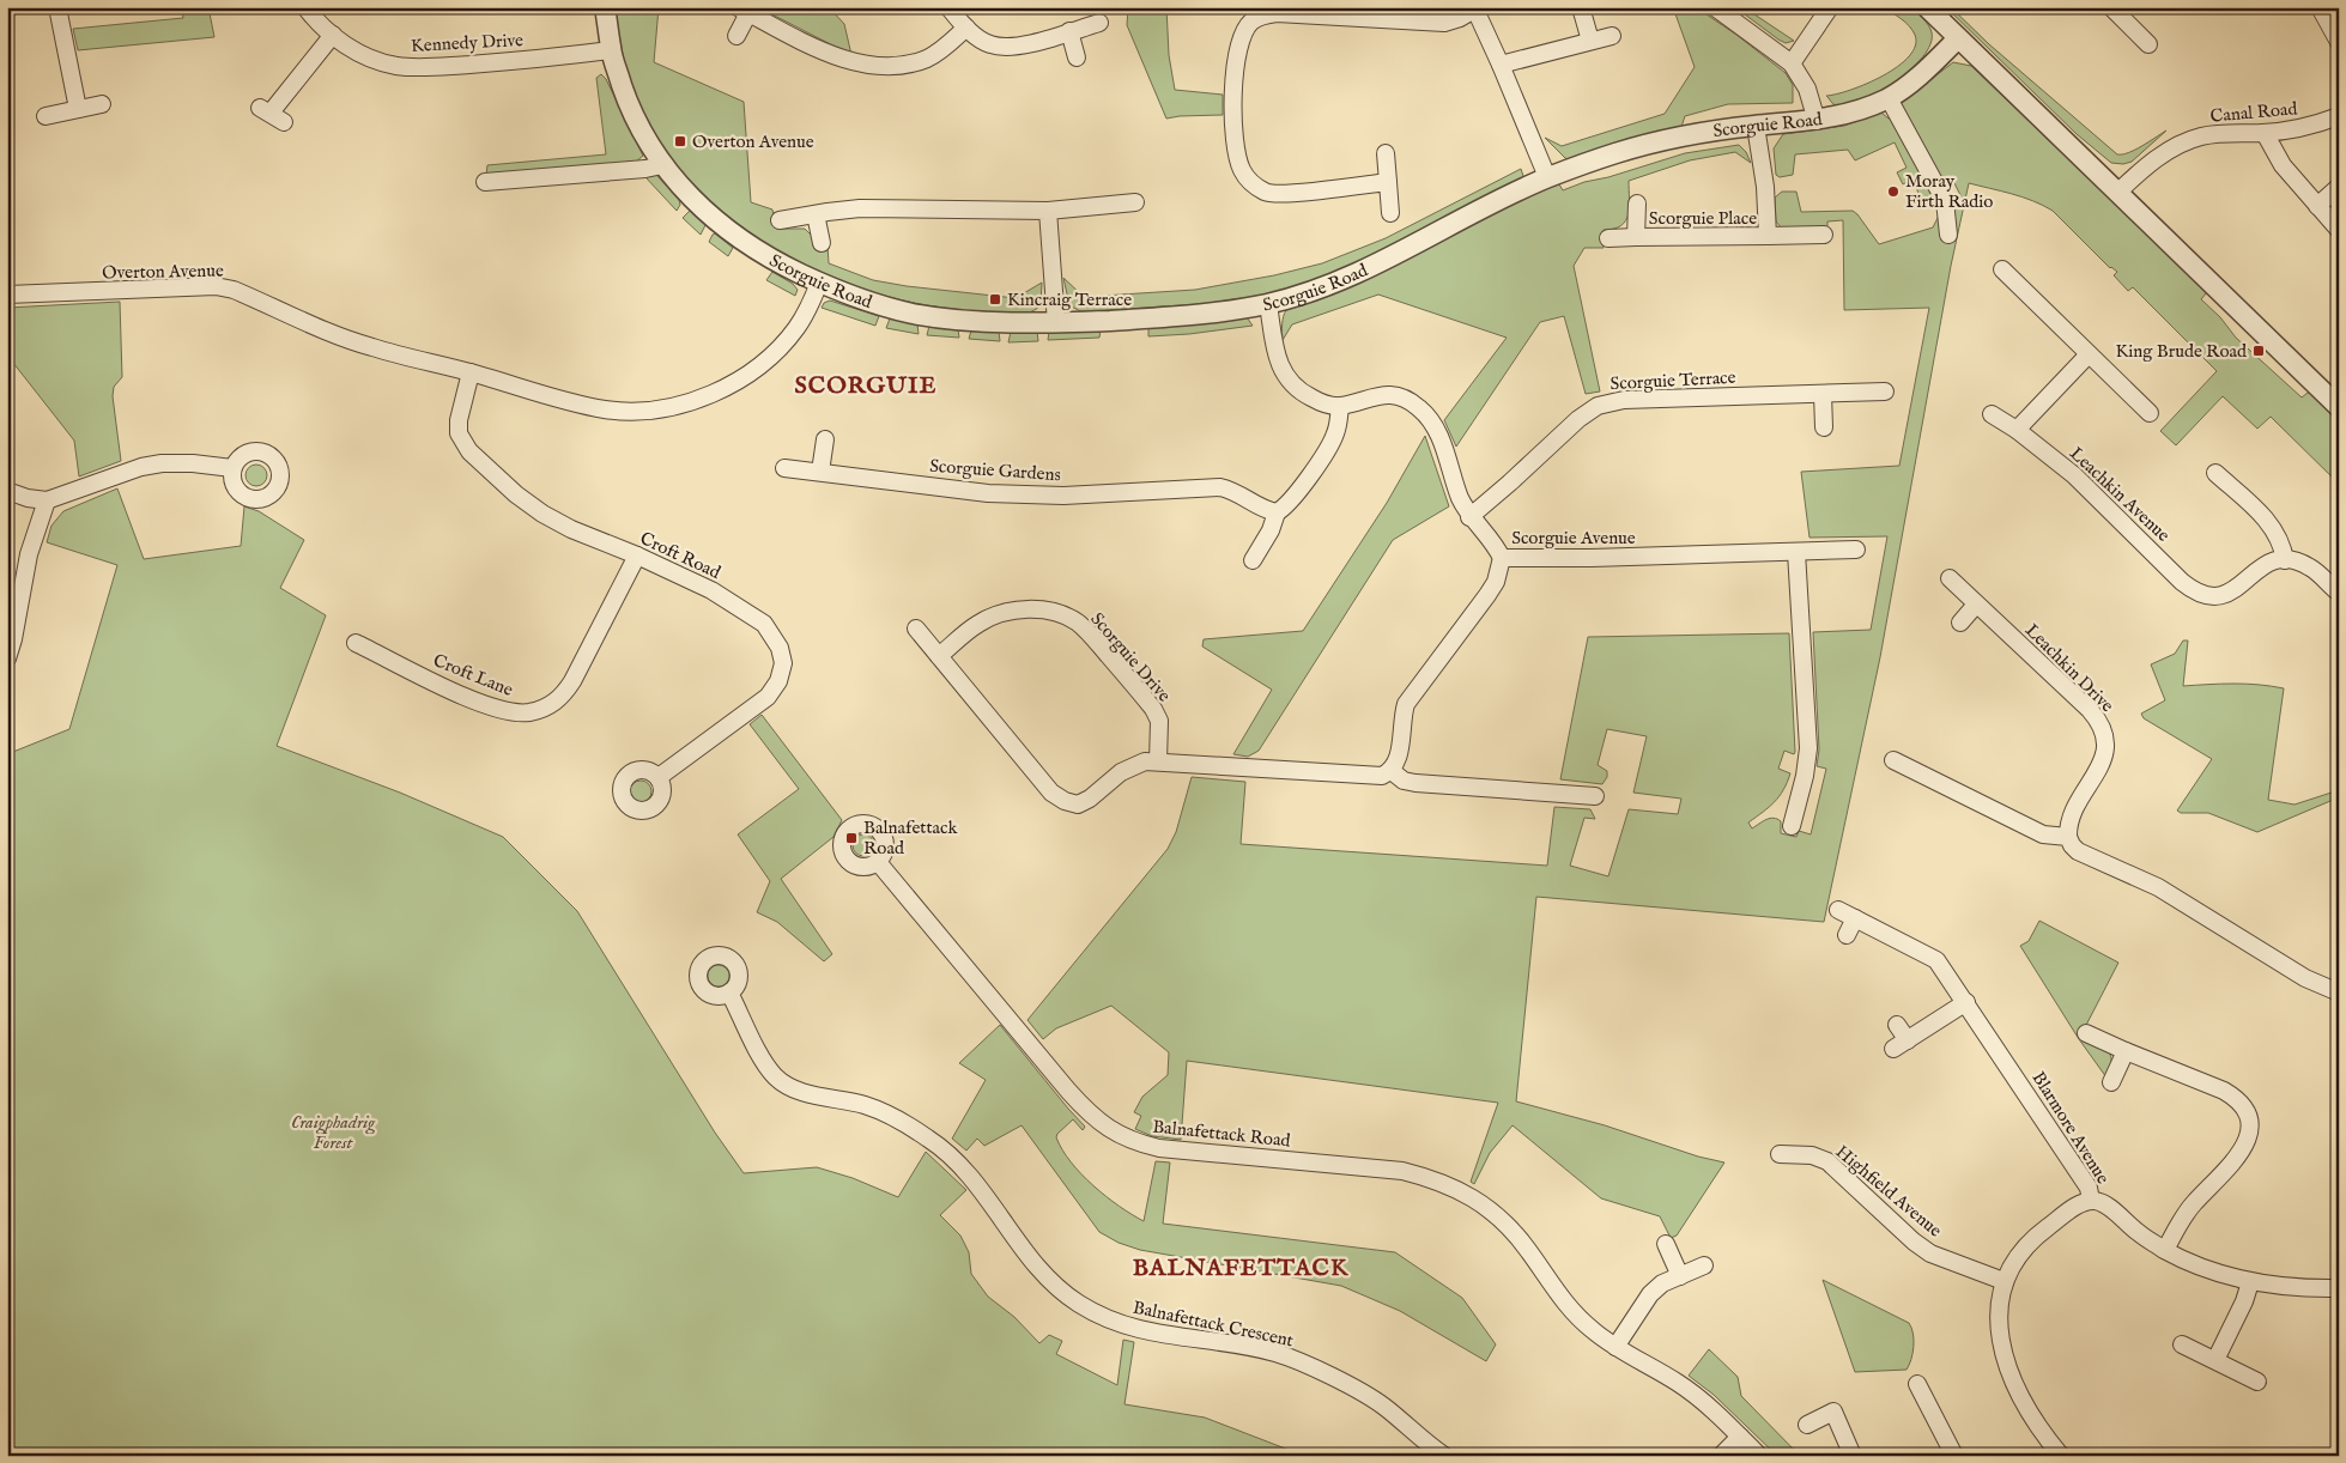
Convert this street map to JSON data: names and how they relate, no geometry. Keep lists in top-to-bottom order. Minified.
{"streets":{"street":["Kennedy Drive","Canal Road","Scorguie Road","Scorguie Place","Overton Avenue","Scorguie Terrace","Scorguie Gardens","Leachkin Avenue","Scorguie Avenue","Croft Road","Scorguie Drive","Leachkin Drive","Croft Lane","Blarmore Avenue","Balnafettack Road","Highfield Avenue","Balnafettack Crescent"]},"crossings":[["Kennedy Drive","Scorguie Road"],["Scorguie Road","Scorguie Place"],["Scorguie Road","Overton Avenue"],["Overton Avenue","Croft Road"],["Scorguie Terrace","Scorguie Avenue"],["Croft Road","Croft Lane"]],"districts":["SCORGUIE","BALNAFETTACK"],"parks":["Craigphadrig Forest"],"places":{"transit":["Overton Avenue","Kincraig Terrace","King Brude Road","Balnafettack Road"],"other":["Moray Firth Radio"]}}
